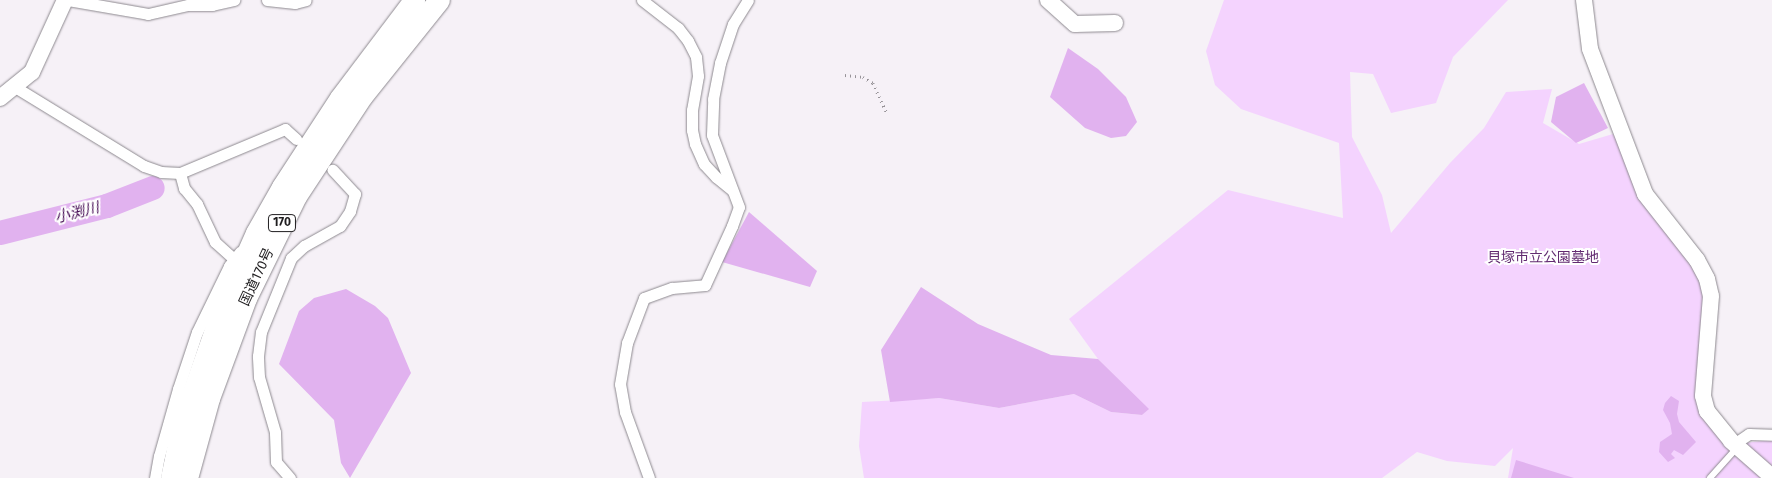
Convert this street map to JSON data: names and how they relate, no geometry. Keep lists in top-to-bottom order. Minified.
{"streets":{"highway":["170","国道170号"]},"water":["小渕川"],"parks":["貝塚市立公園墓地"]}
